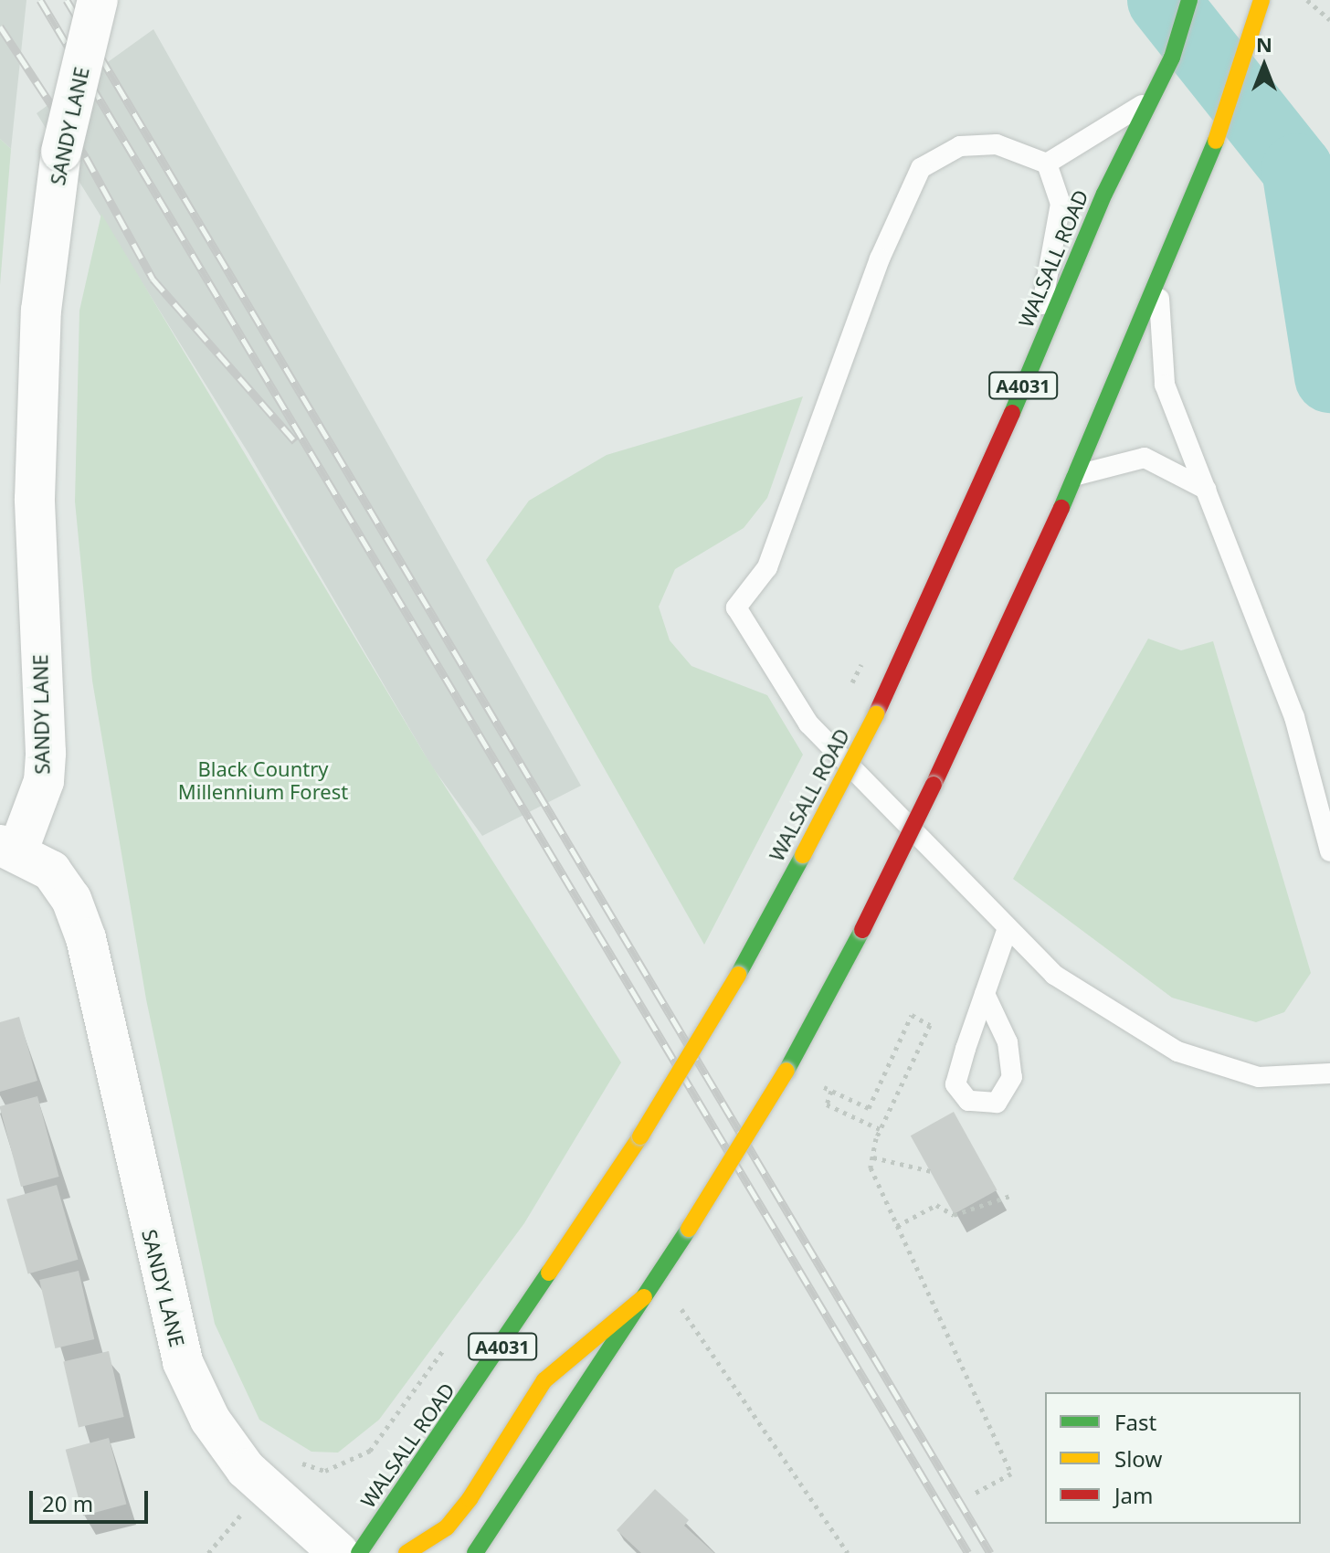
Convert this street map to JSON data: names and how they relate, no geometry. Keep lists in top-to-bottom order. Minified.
{"streets":{"main road":["WALSALL ROAD","A4031"],"street":["SANDY LANE"]},"parks":["Black Country Millennium Forest"],"legend":["Fast","Slow","Jam"],"scale_bar":"20 m","north":"top"}
